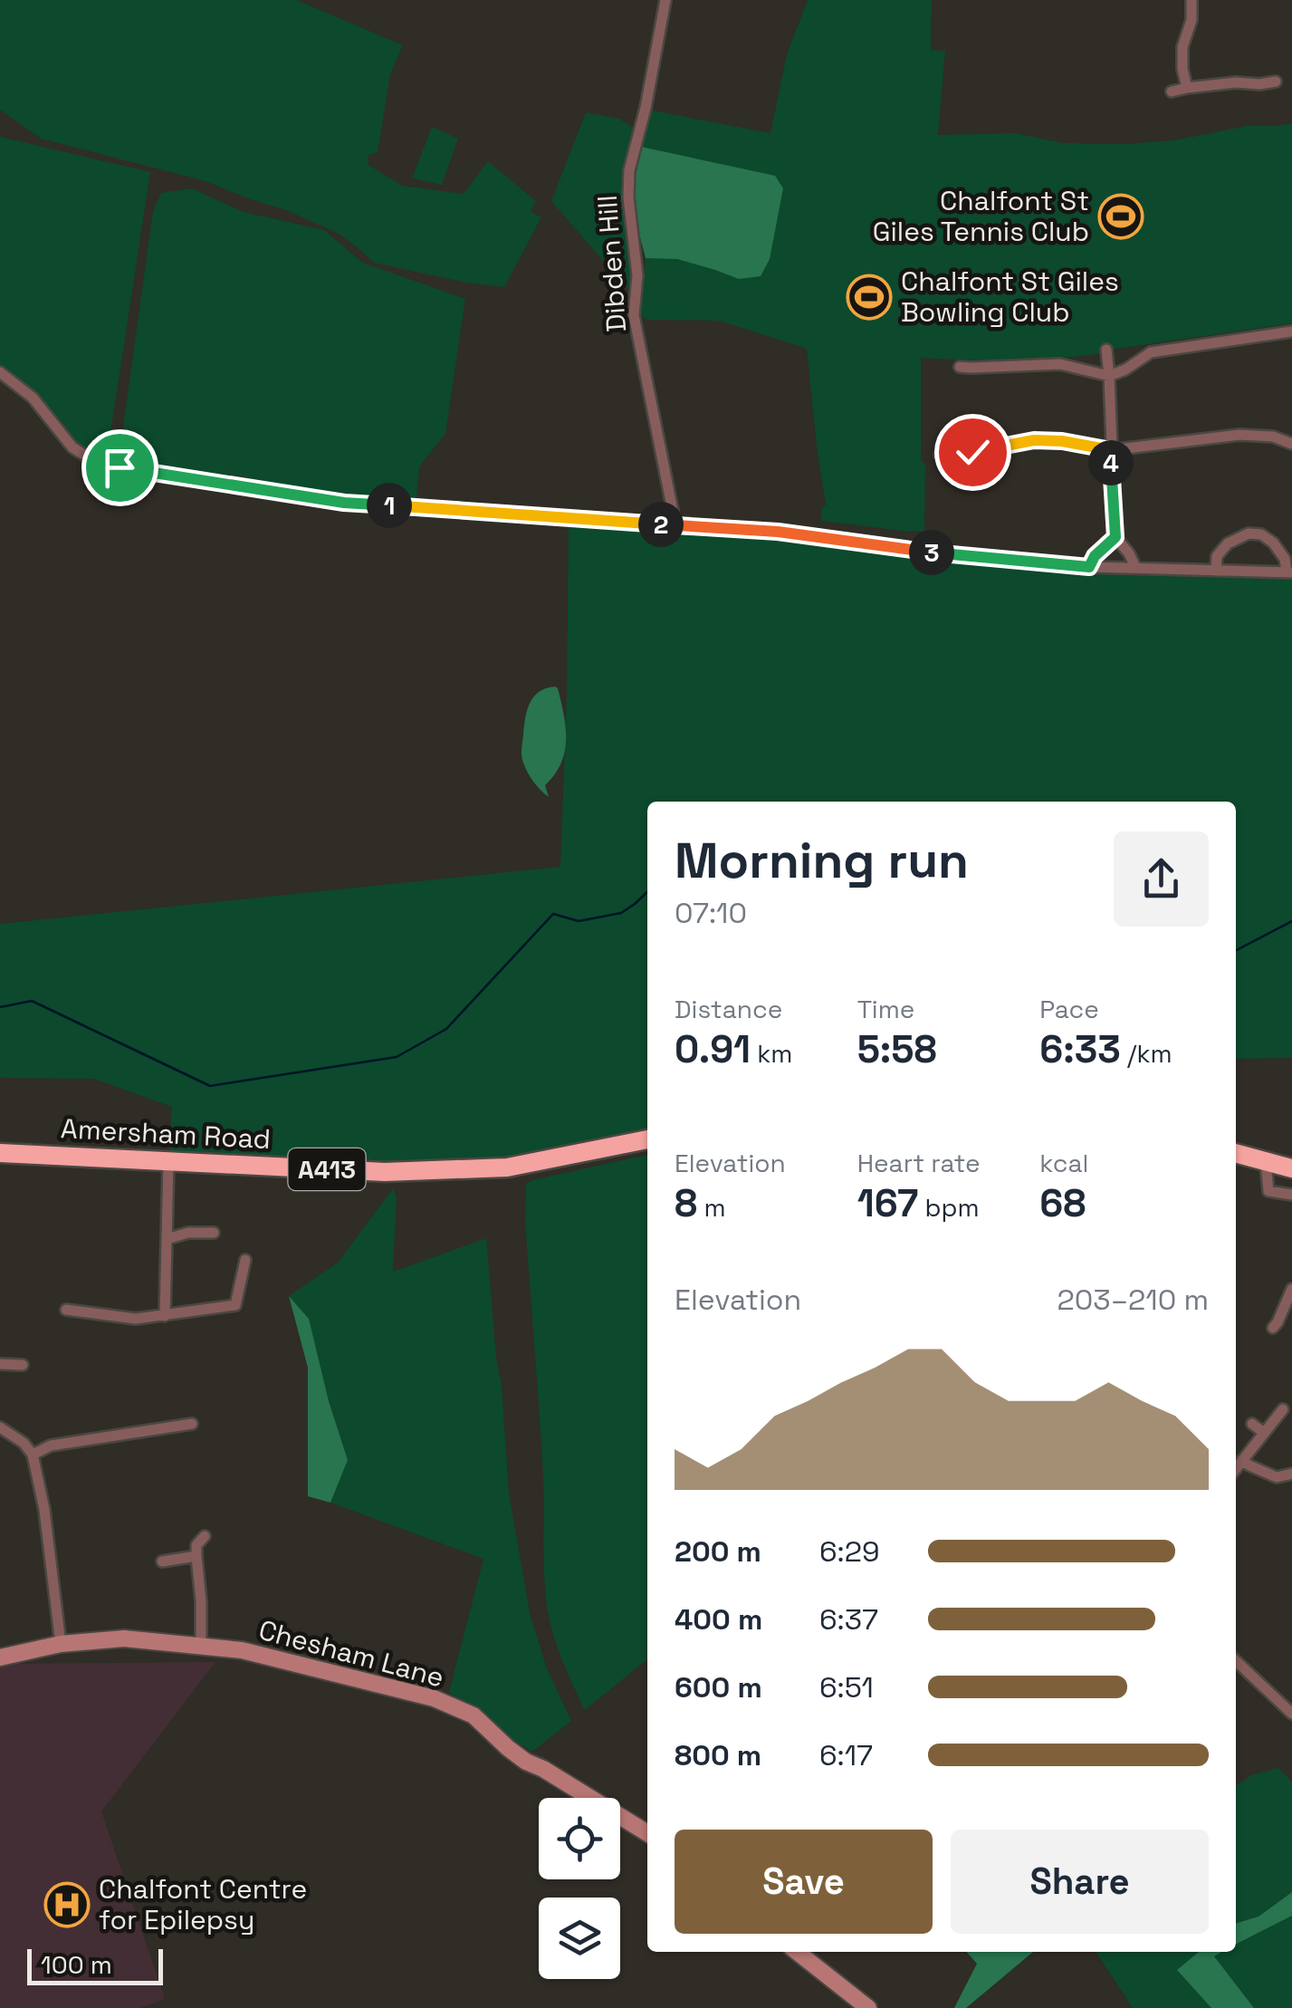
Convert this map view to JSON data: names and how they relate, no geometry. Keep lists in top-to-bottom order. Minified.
{"streets":{"highway":["Amersham Road","A413"],"street":["Dibden Hill","Chesham Lane"]},"places":{"sports":["Chalfont St Giles Tennis Club","Chalfont St Giles Bowling Club"],"hospital":["Chalfont Centre for Epilepsy"]},"scale_bar":"100 m","page":{"pins":["4","1","2","3"],"heading":["Morning run","07:10"],"stats":[["Distance","0.91 km"],["Time","5:58"],["Pace","6:33 /km"],["Elevation","8 m"],["Heart rate","167 bpm"],["kcal","68"]],"chart":["Elevation","203–210 m"],"list":[{"name":"200 m","note":"6:29"},{"name":"400 m","note":"6:37"},{"name":"600 m","note":"6:51"},{"name":"800 m","note":"6:17"}],"buttons":["Save","Share"],"scale":"100 m"}}
